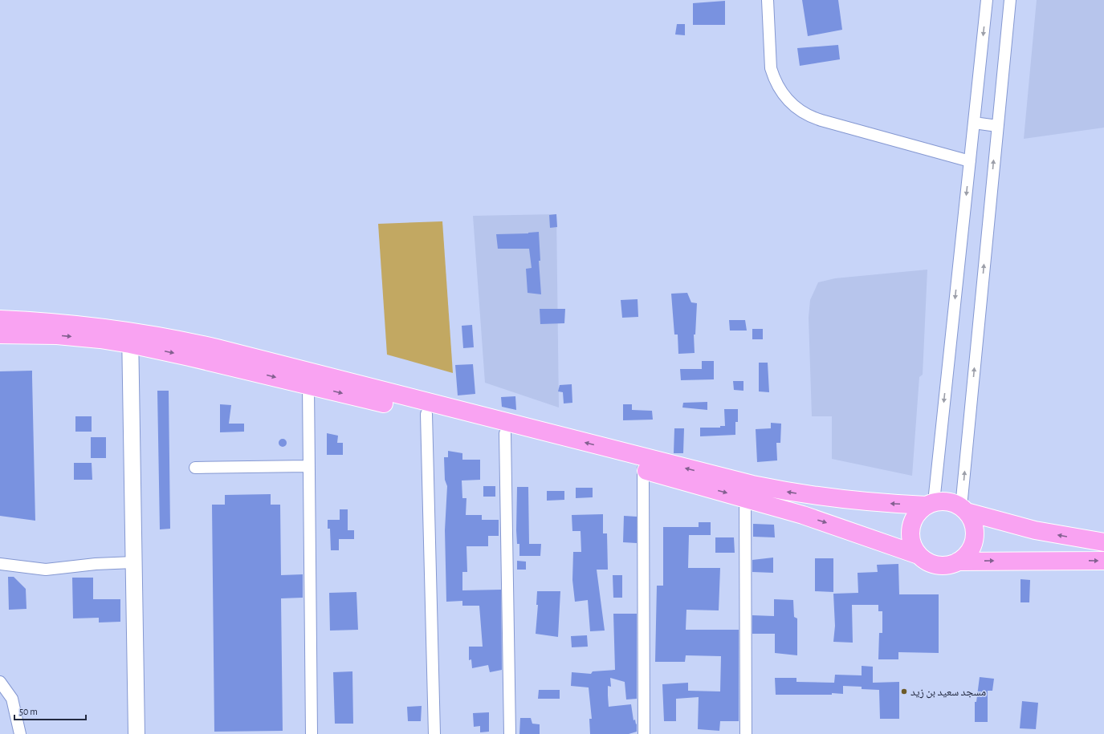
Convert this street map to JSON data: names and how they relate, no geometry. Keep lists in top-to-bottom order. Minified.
{"places":["مسجد سعيد بن زيد"],"scale_bar":"50 m"}
